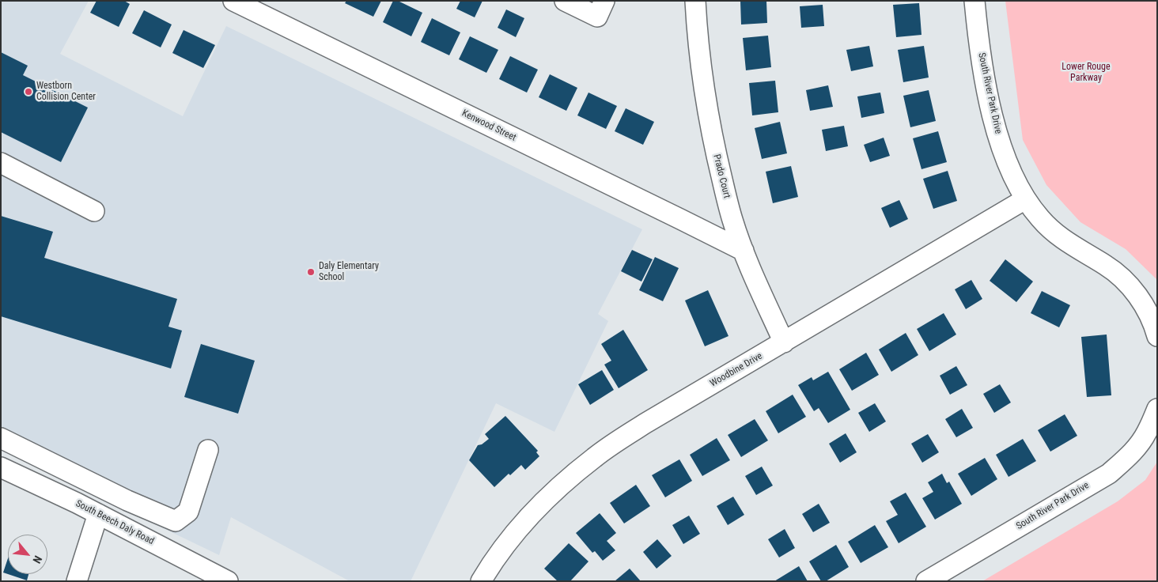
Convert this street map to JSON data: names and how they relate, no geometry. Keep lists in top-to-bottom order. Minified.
{"streets":{"street":["South River Park Drive","Kenwood Street","Prado Court","Woodbine Drive","South Beech Daly Road"]},"crossings":[["South River Park Drive","Woodbine Drive"],["Kenwood Street","Prado Court"],["Prado Court","Woodbine Drive"]],"parks":["Lower Rouge Parkway"],"places":["Westborn Collision Center","Daly Elementary School"],"north":"bottom right"}
